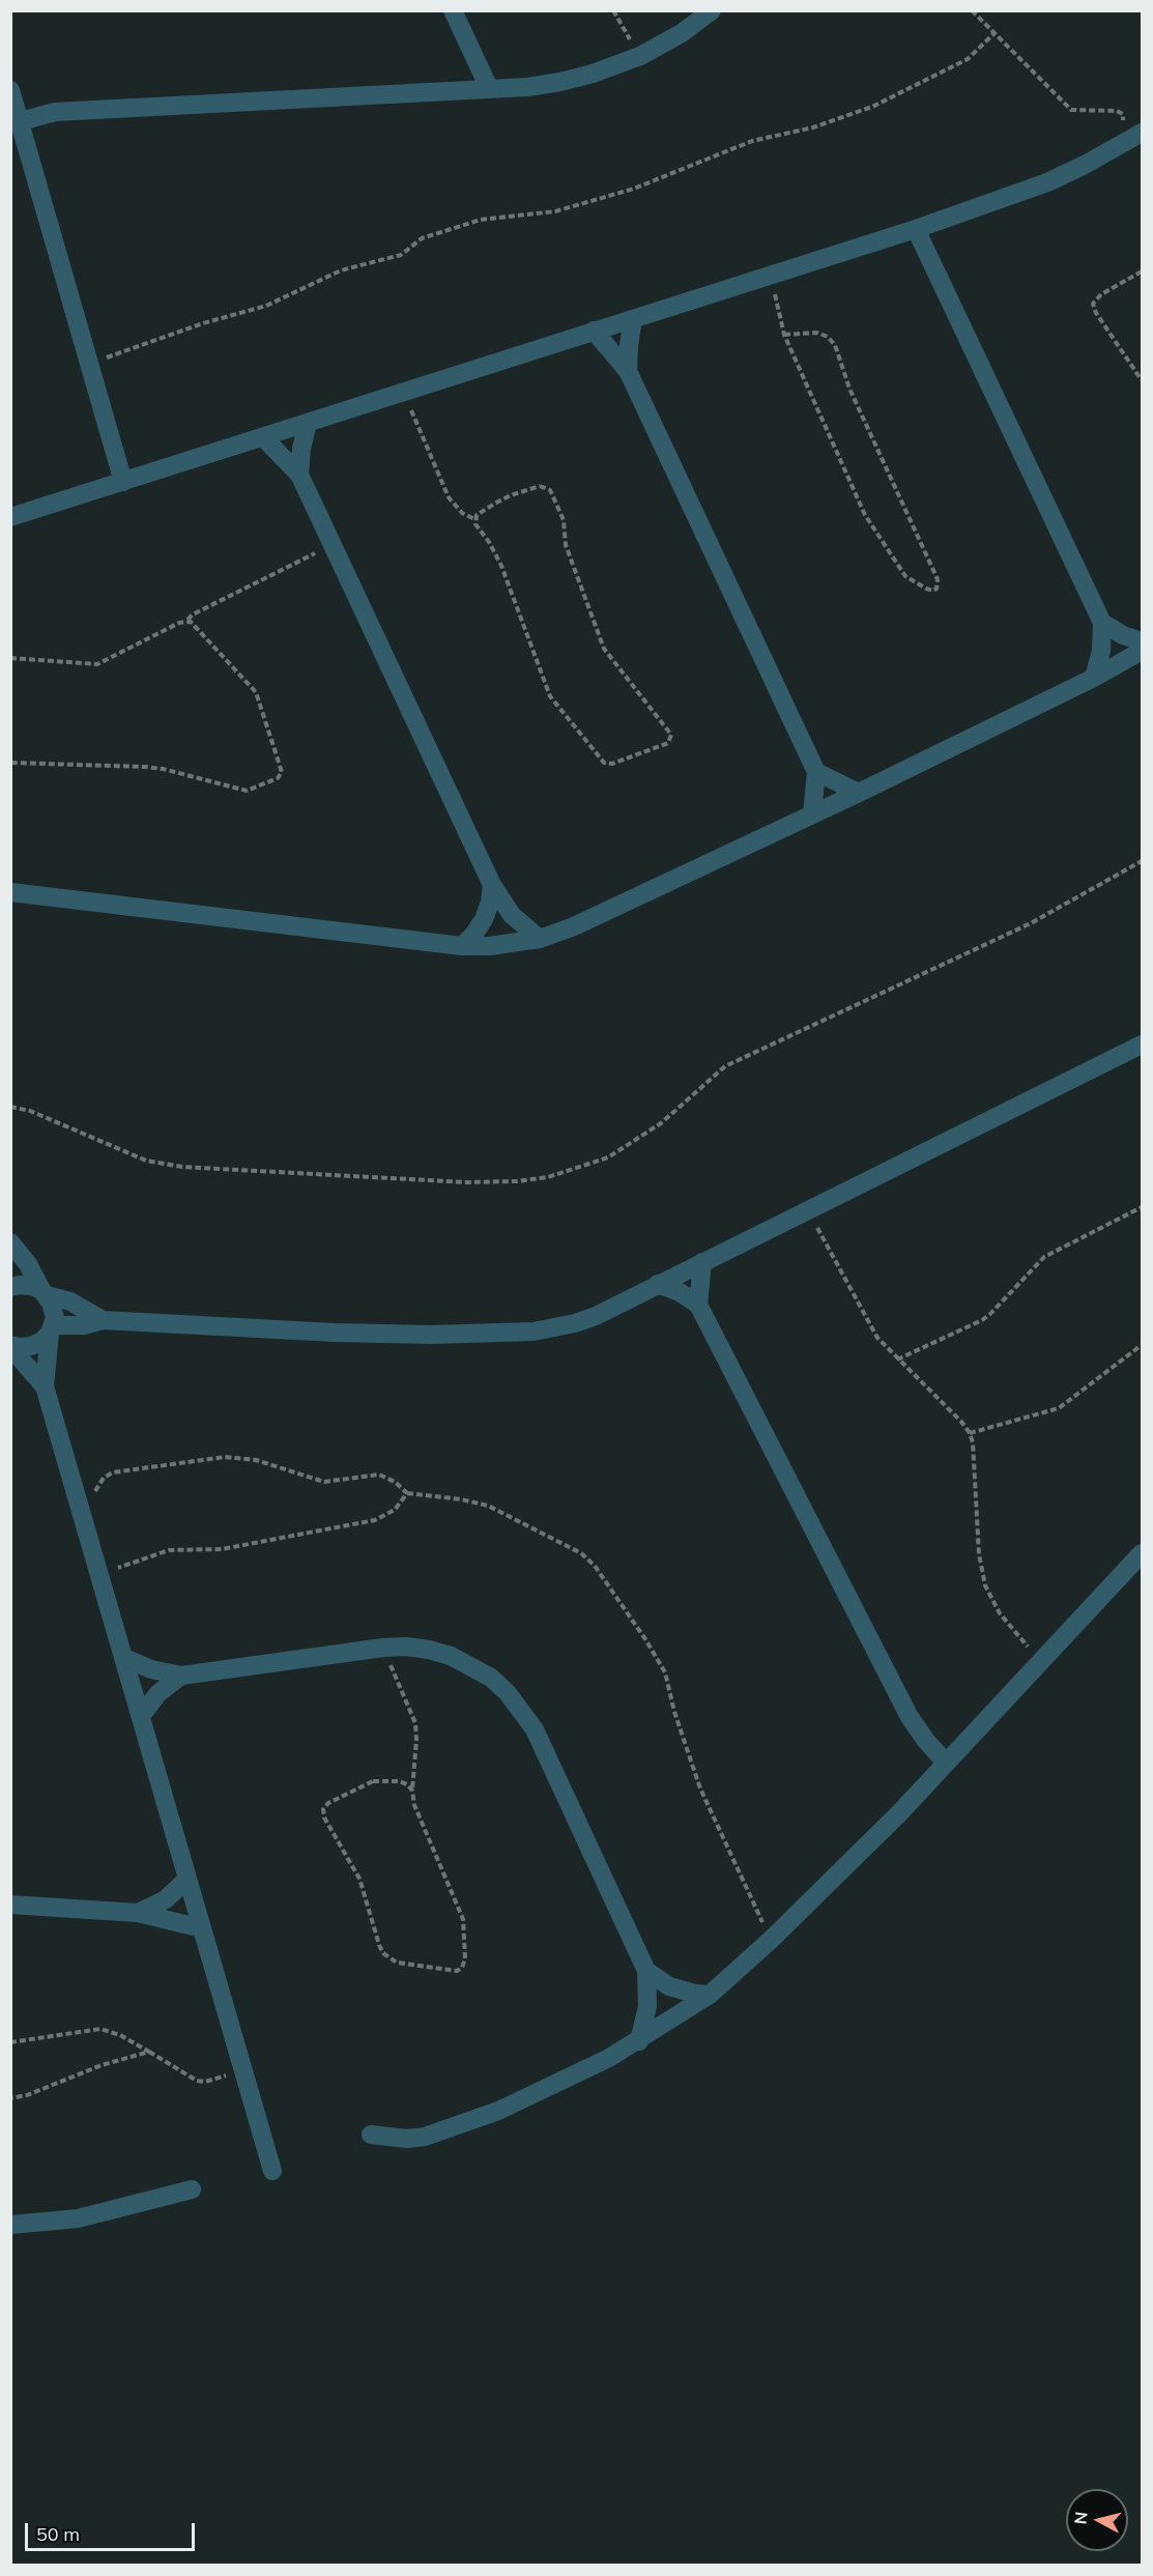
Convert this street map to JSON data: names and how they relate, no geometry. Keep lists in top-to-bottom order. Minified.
{"scale_bar":"50 m","north":"left"}
